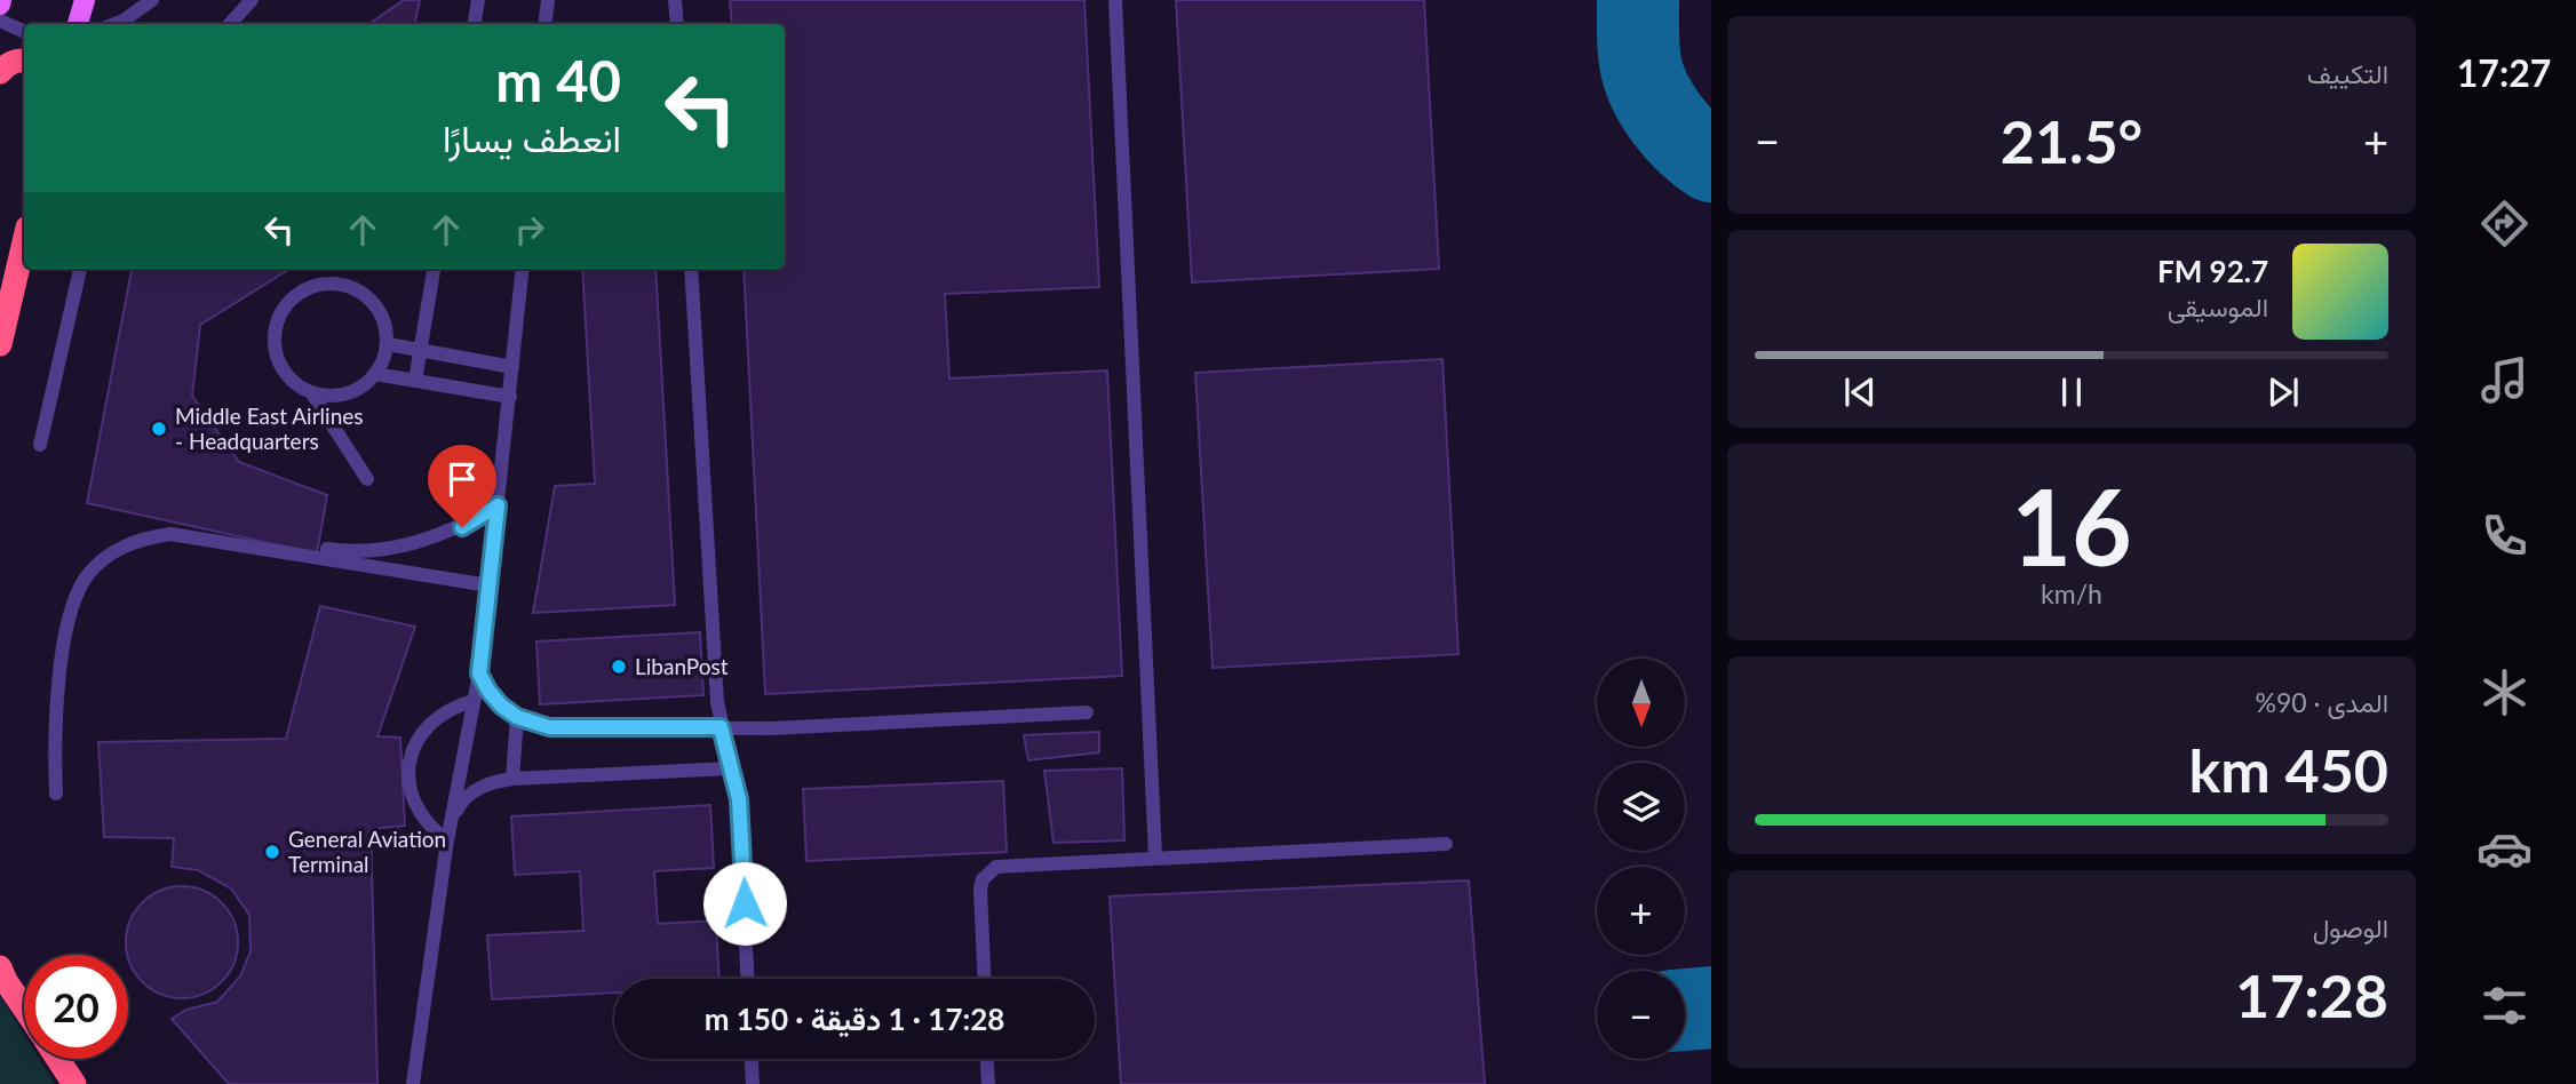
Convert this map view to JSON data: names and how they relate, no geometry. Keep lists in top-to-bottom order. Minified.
{"places":["Middle East Airlines - Headquarters","LibanPost","General Aviation Terminal"],"north":"bottom","page":{"tabs":"17:27","tile":["التكييف",["16","km/h"],["المدى · 90%","450 km"],["الوصول","17:28"]],"turn":["40 m","انعطف يسارًا"],"heat":["−","21.5°","+"],"song":["92.7 FM","الموسيقى"],"map_buttons":["+","−"],"limit":"20","trip":"17:28 · 1 دقيقة · 150 m"}}
